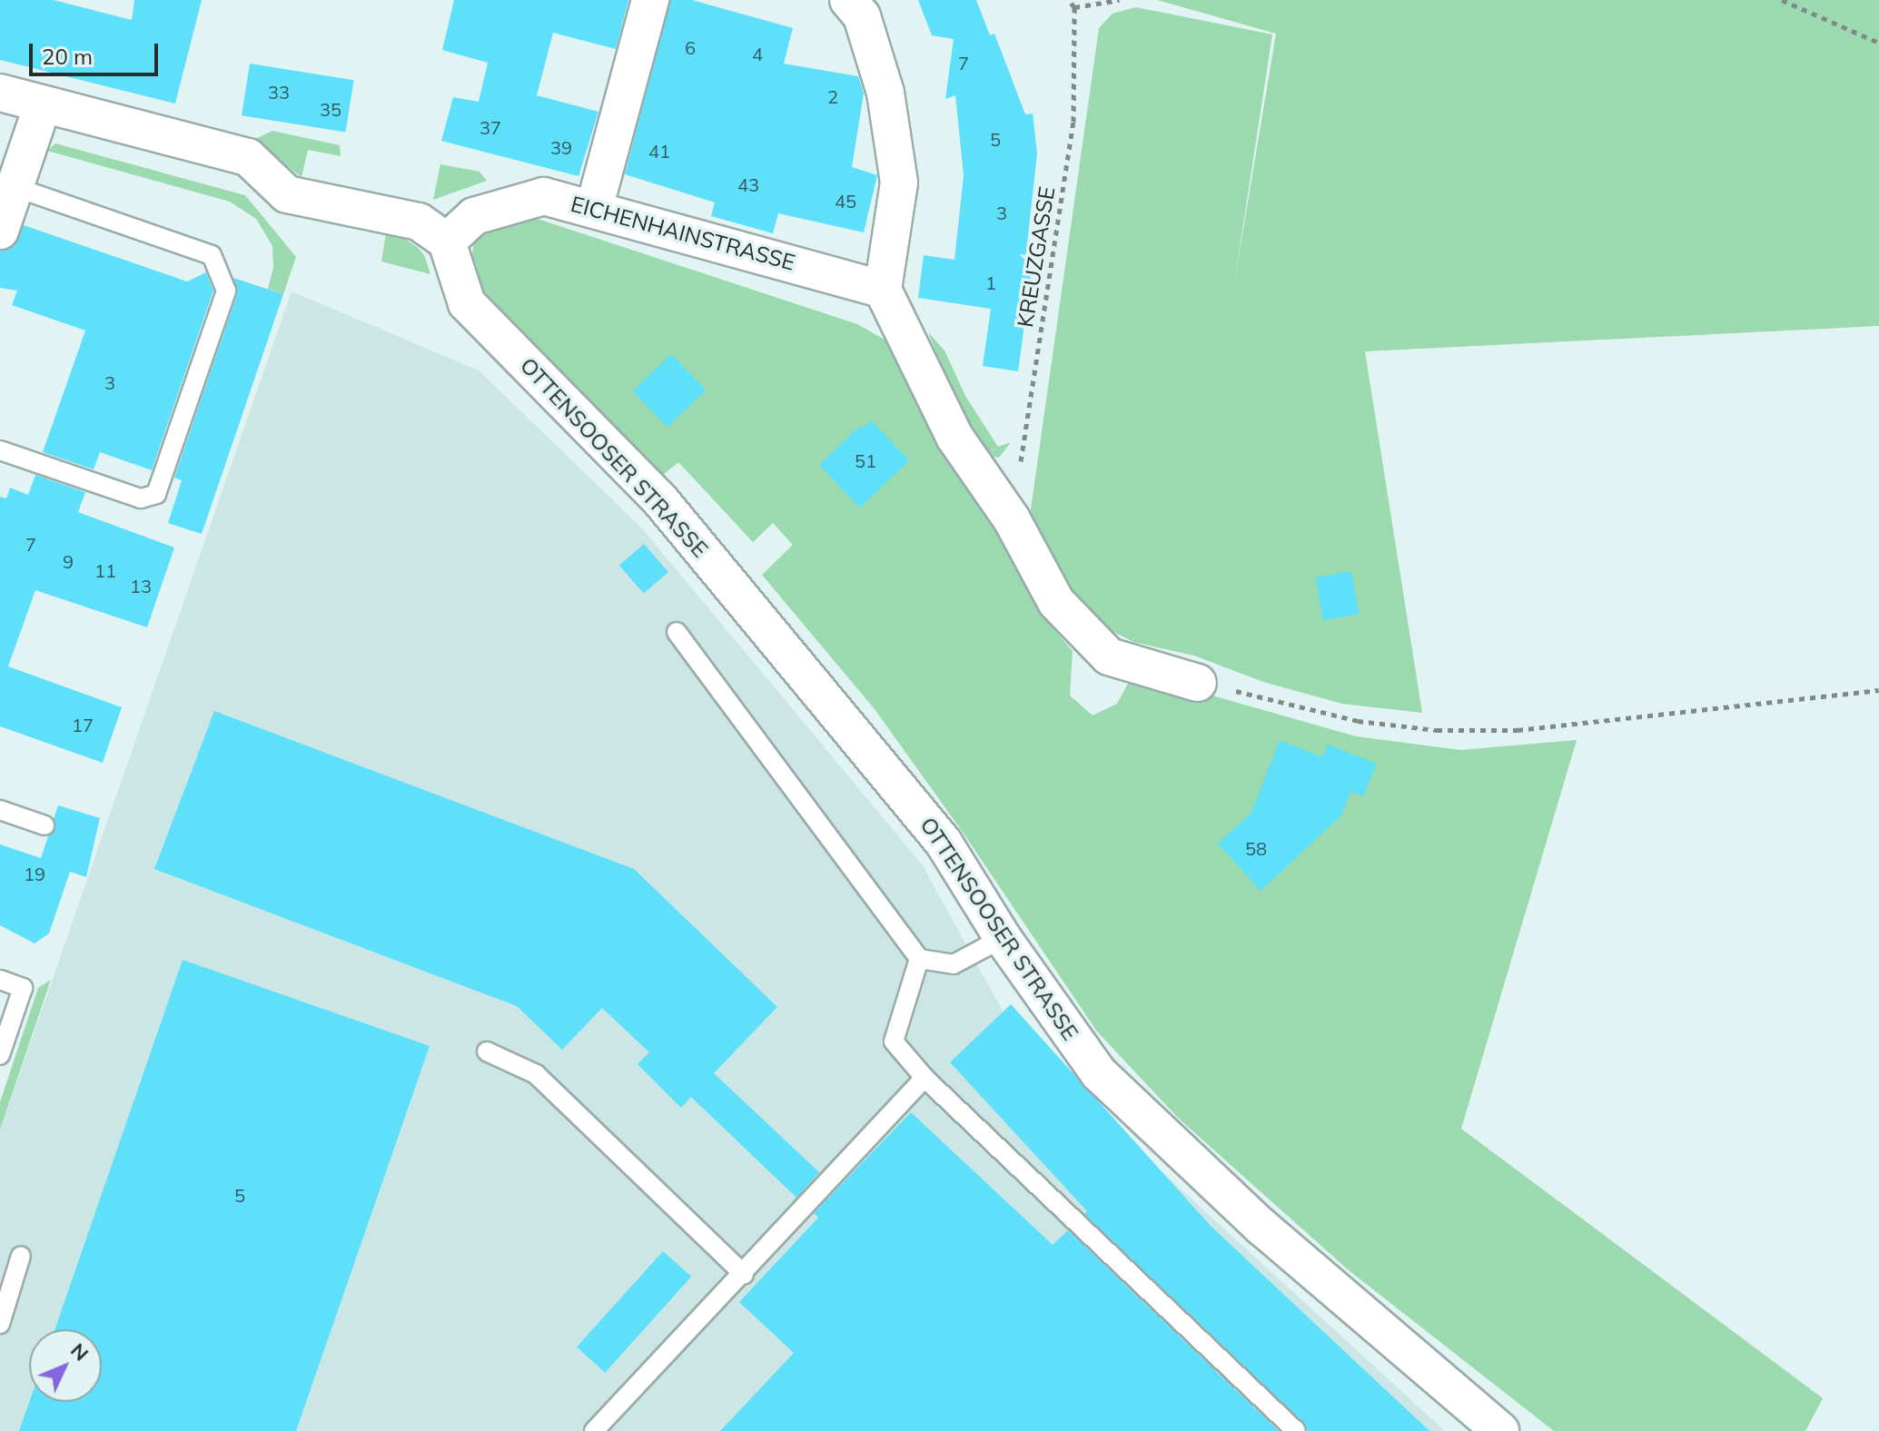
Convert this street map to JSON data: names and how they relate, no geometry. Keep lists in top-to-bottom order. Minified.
{"streets":{"street":["EICHENHAINSTRASSE","OTTENSOOSER STRASSE"],"path":["KREUZGASSE"]},"crossings":[["EICHENHAINSTRASSE","OTTENSOOSER STRASSE"]],"house_numbers":["6","4","7","33","2","35","37","5","39","41","43","45","3","1","3","51","7","9","11","13","17","58","19","5"],"scale_bar":"20 m","north":"top right"}
